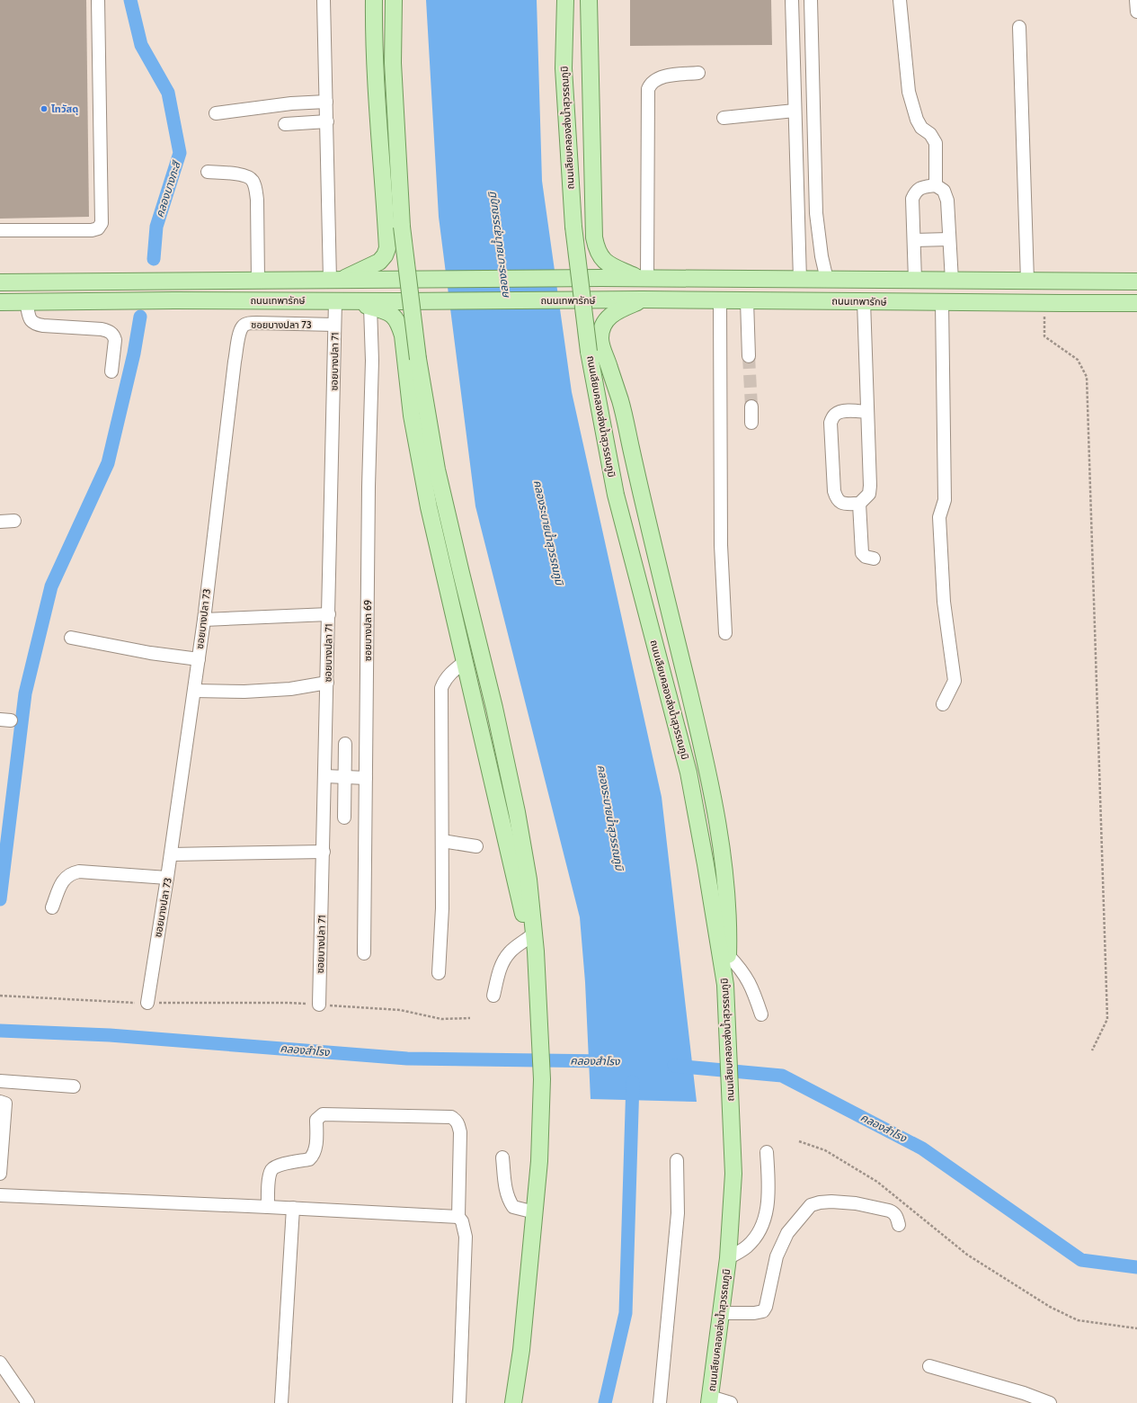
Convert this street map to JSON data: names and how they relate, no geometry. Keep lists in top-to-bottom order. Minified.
{"streets":{"main road":["ถนนเลียบคลองส่งน้ำสุวรรณภูมิ","ถนนเทพารักษ์"],"street":["ซอยบางปลา 73","ซอยบางปลา 71","ซอยบางปลา 69"]},"crossings":[["ถนนเทพารักษ์","ซอยบางปลา 71"],["ซอยบางปลา 73","ซอยบางปลา 71"]],"water":["คลองบางกะสี","คลองระบายน้ำสุวรรณภูมิ","คลองสำโรง"],"places":["ไทวัสดุ"]}
